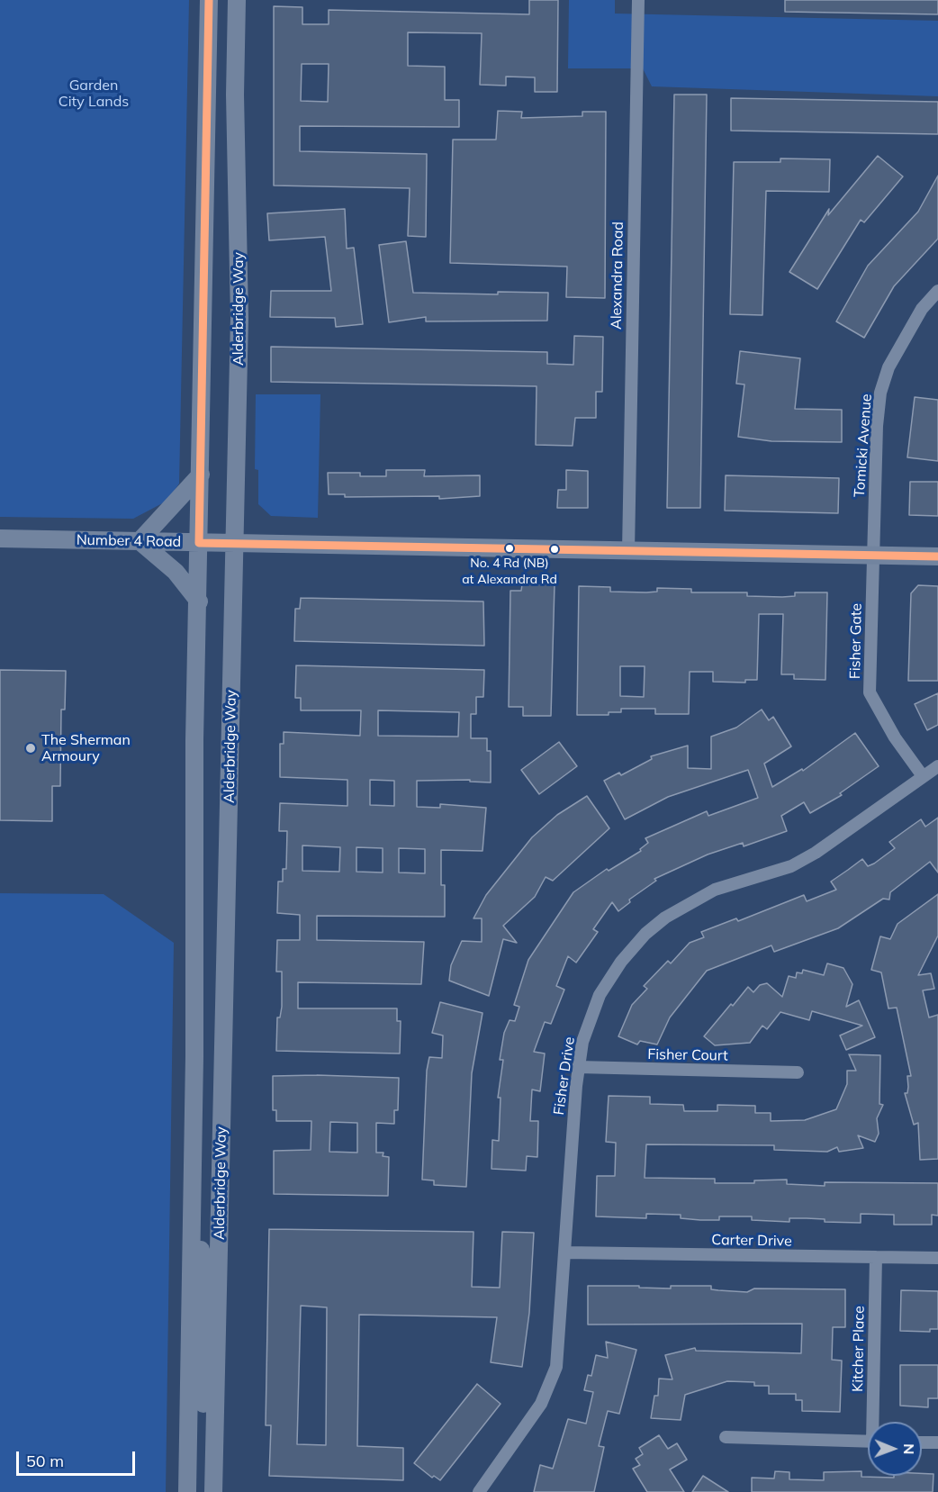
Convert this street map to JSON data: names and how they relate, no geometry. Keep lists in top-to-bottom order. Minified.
{"streets":{"main road":["Alderbridge Way","Number 4 Road"],"street":["Alexandra Road","Tomicki Avenue","Fisher Gate","Fisher Court","Fisher Drive","Carter Drive","Kitcher Place"]},"crossings":[["Alexandra Road","Number 4 Road"],["Alderbridge Way","Number 4 Road"],["Tomicki Avenue","Number 4 Road"],["Tomicki Avenue","Fisher Gate"],["Number 4 Road","Fisher Gate"],["Fisher Gate","Fisher Drive"],["Fisher Court","Fisher Drive"],["Fisher Drive","Carter Drive"],["Carter Drive","Kitcher Place"]],"parks":["Garden City Lands"],"places":["No. 4 Rd (NB) at Alexandra Rd","The Sherman Armoury"],"scale_bar":"50 m","north":"right"}
